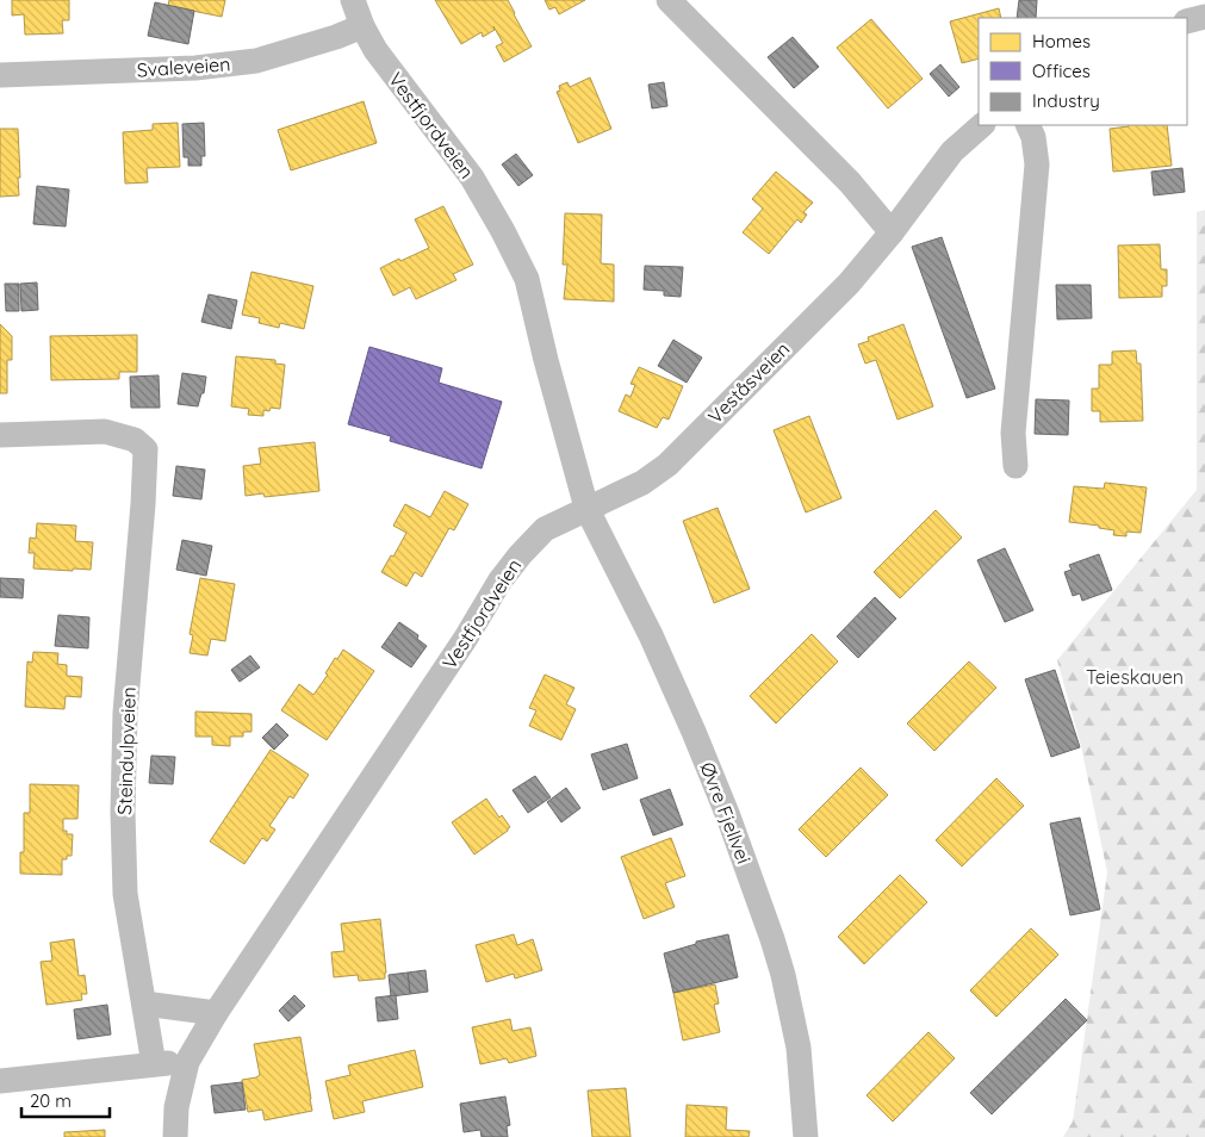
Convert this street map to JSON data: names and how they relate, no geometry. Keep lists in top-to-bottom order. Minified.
{"streets":{"street":["Svaleveien","Vestfjordveien","Veståsveien","Steindulpveien","Øvre Fjellvei"]},"crossings":[["Svaleveien","Vestfjordveien"],["Vestfjordveien","Veståsveien"],["Vestfjordveien","Øvre Fjellvei"],["Veståsveien","Øvre Fjellvei"]],"parks":["Teieskauen"],"legend":["Homes","Offices","Industry"],"scale_bar":"20 m"}
